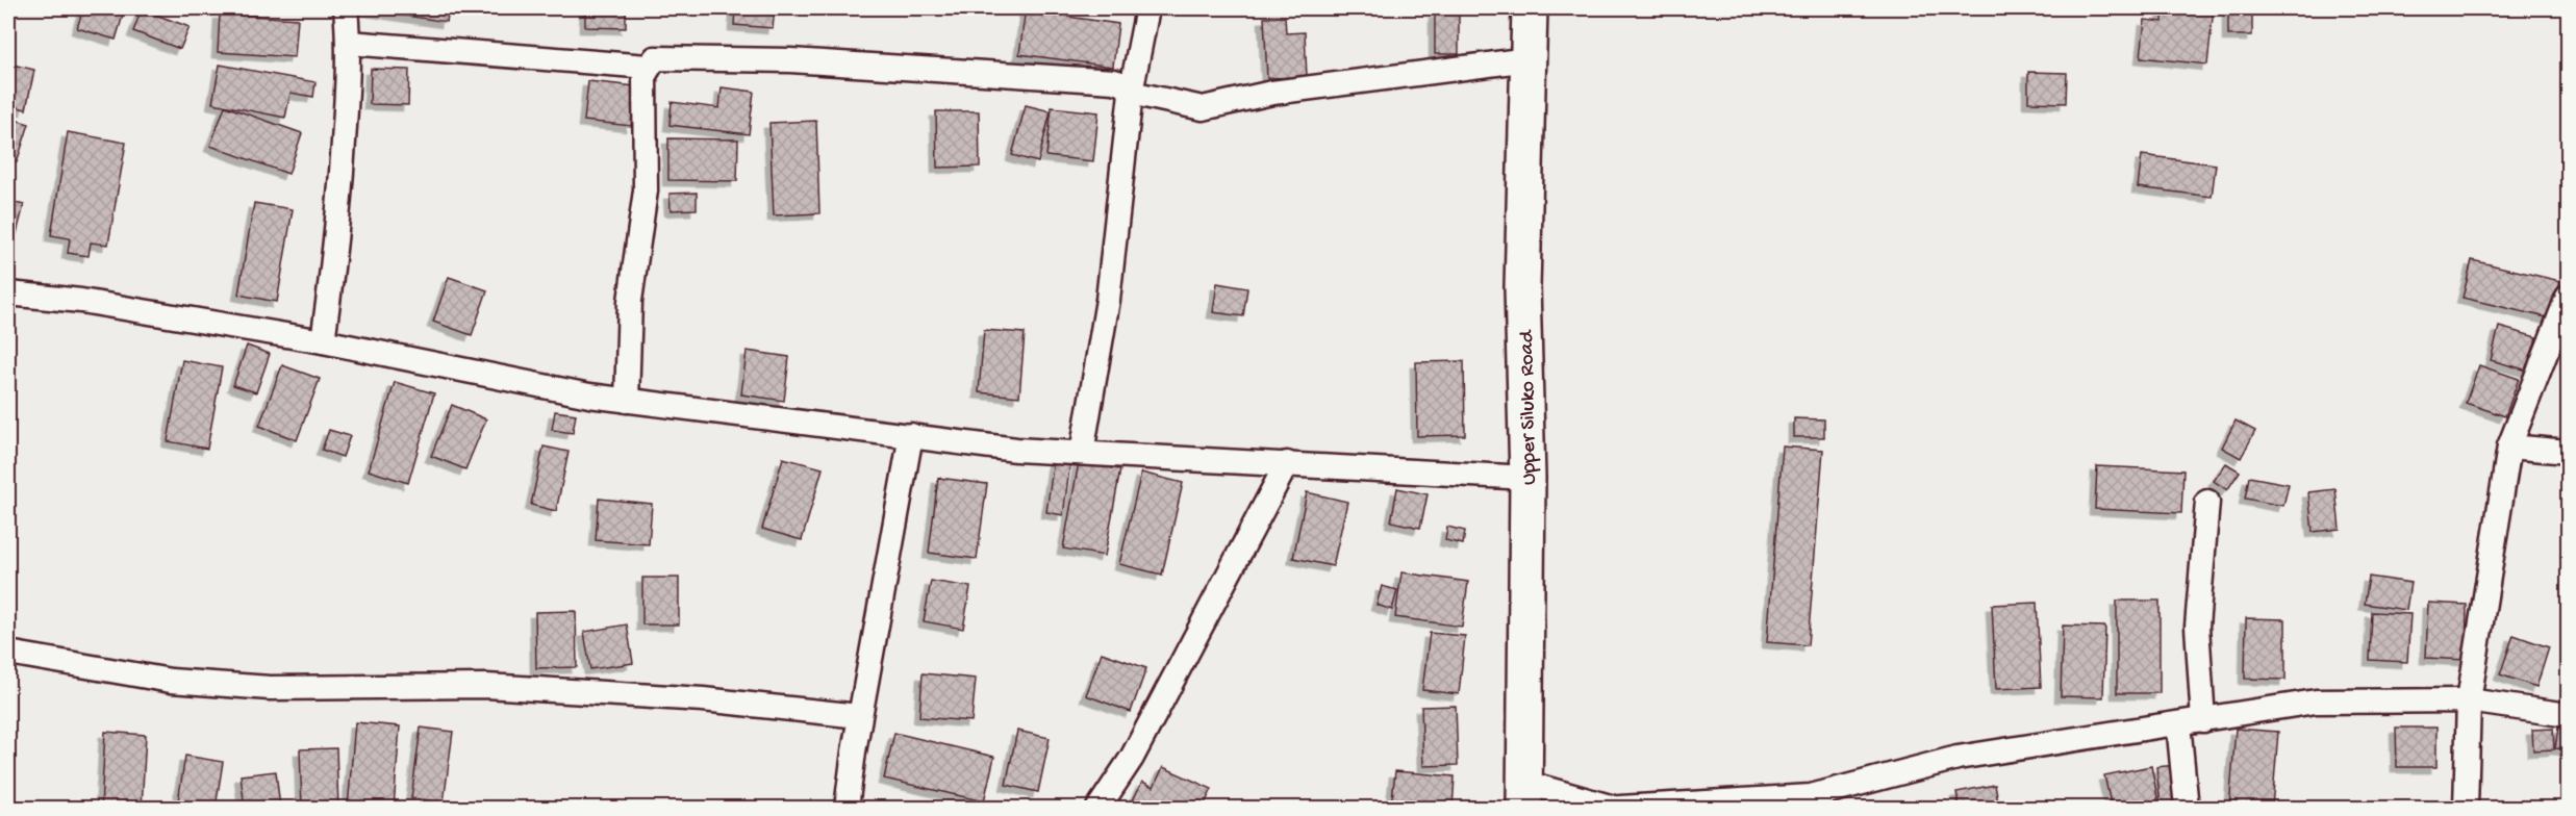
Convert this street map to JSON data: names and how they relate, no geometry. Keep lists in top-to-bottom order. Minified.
{"streets":{"main road":["Upper Siluko Road"]}}
